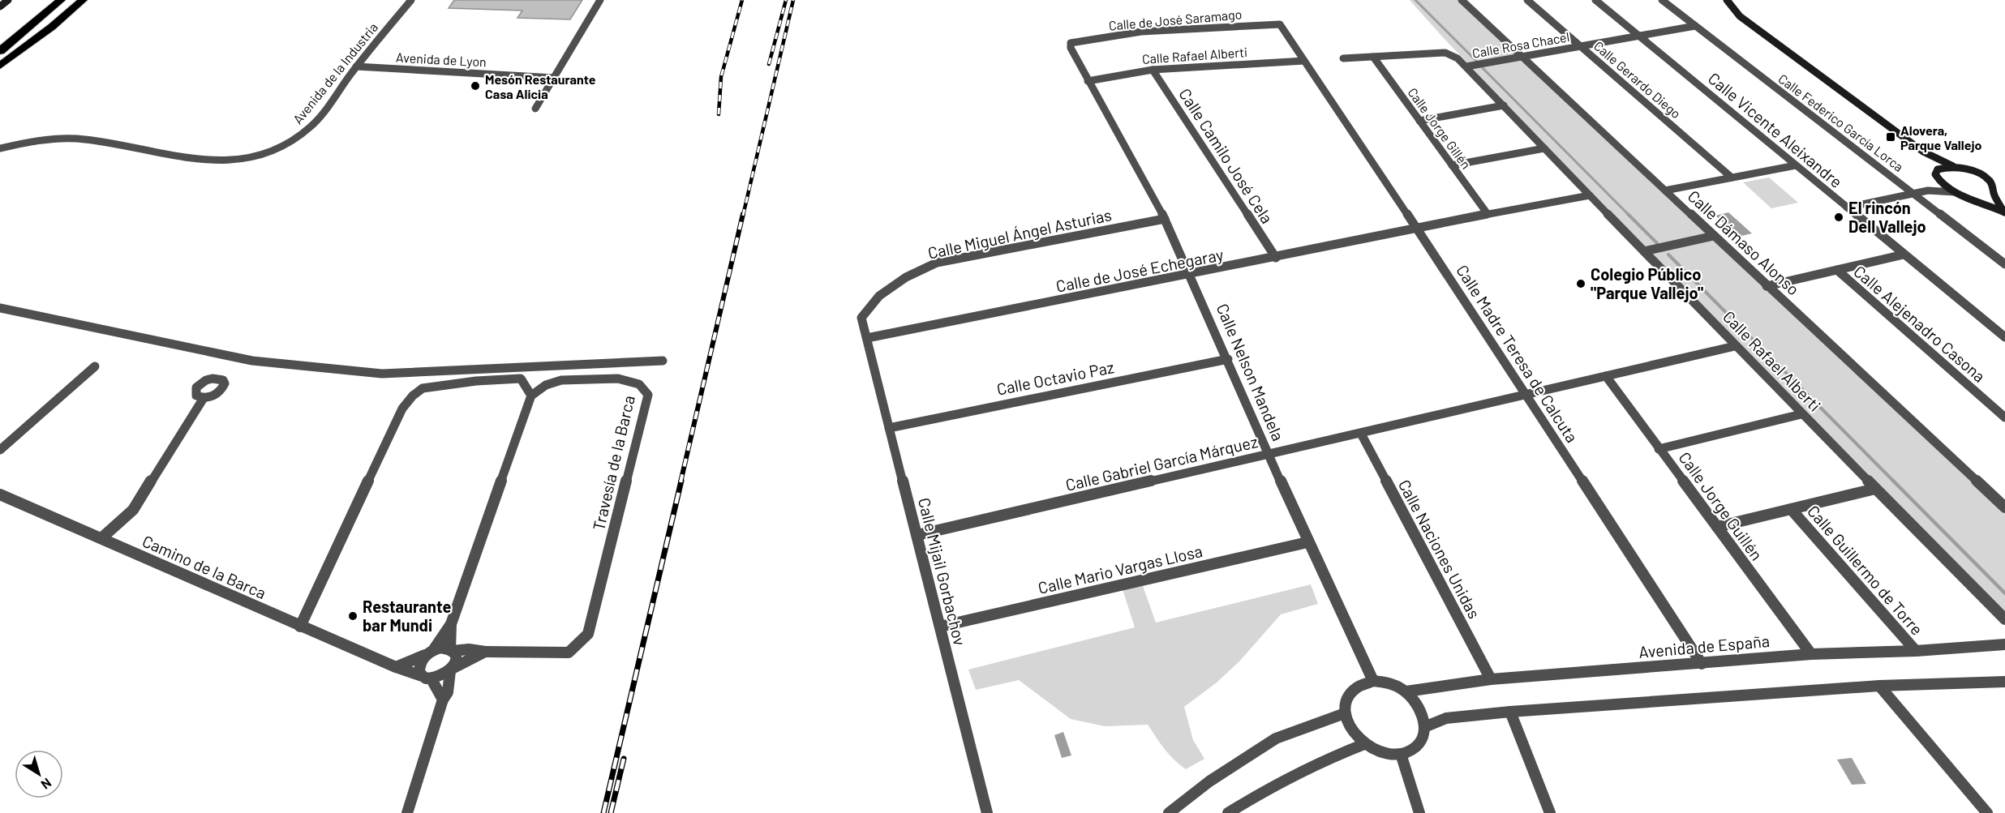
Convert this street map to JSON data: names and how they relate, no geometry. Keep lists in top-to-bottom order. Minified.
{"streets":{"street":["Calle de José Saramago","Calle Rosa Chacel","Calle Rafael Alberti","Avenida de Lyon","Avenida de la Industria","Calle Gerardo Diego","Calle Federico García Lorca","Calle Jorge Gillén","Calle Vicente Aleixandre","Calle Camilo José Cela","Calle Miguel Ángel Asturias","Calle Dámaso Alonso","Calle de José Echegaray","Calle Alejenadro Casona","Calle Madre Teresa de Calcuta","Calle Nelson Mandela","Calle Octavio Paz","Travesía de la Barca","Calle Gabriel García Márquez","Calle Jorge Guillén","Calle Naciones Unidas","Camino de la Barca","Calle Mario Vargas Llosa","Calle Guillermo de Torre","Calle Mijail Gorbachov","Avenida de España"]},"crossings":[["Calle de José Saramago","Calle Rafael Alberti"],["Calle de José Saramago","Calle Madre Teresa de Calcuta"],["Calle de José Saramago","Calle Nelson Mandela"],["Calle Rosa Chacel","Calle Rafael Alberti"],["Calle Rosa Chacel","Calle Gerardo Diego"],["Calle Rosa Chacel","Calle Federico García Lorca"],["Calle Rosa Chacel","Calle Vicente Aleixandre"],["Calle Rosa Chacel","Calle Dámaso Alonso"],["Calle Rafael Alberti","Calle Jorge Gillén"],["Calle Rafael Alberti","Calle Camilo José Cela"],["Calle Rafael Alberti","Calle de José Echegaray"],["Calle Rafael Alberti","Calle Madre Teresa de Calcuta"],["Calle Rafael Alberti","Calle Nelson Mandela"],["Calle Rafael Alberti","Calle Gabriel García Márquez"],["Avenida de Lyon","Avenida de la Industria"],["Calle Jorge Gillén","Calle de José Echegaray"],["Calle Camilo José Cela","Calle de José Echegaray"],["Calle Miguel Ángel Asturias","Calle de José Echegaray"],["Calle Miguel Ángel Asturias","Calle Nelson Mandela"],["Calle Miguel Ángel Asturias","Calle Mijail Gorbachov"],["Calle de José Echegaray","Calle Madre Teresa de Calcuta"],["Calle de José Echegaray","Calle Nelson Mandela"],["Calle de José Echegaray","Calle Mijail Gorbachov"],["Calle Madre Teresa de Calcuta","Calle Gabriel García Márquez"],["Calle Madre Teresa de Calcuta","Avenida de España"],["Calle Nelson Mandela","Calle Octavio Paz"],["Calle Nelson Mandela","Calle Gabriel García Márquez"],["Calle Nelson Mandela","Calle Mario Vargas Llosa"],["Calle Nelson Mandela","Avenida de España"],["Calle Octavio Paz","Calle Mijail Gorbachov"],["Calle Gabriel García Márquez","Calle Jorge Guillén"],["Calle Gabriel García Márquez","Calle Naciones Unidas"],["Calle Gabriel García Márquez","Calle Mijail Gorbachov"],["Calle Jorge Guillén","Avenida de España"],["Calle Naciones Unidas","Avenida de España"],["Calle Mario Vargas Llosa","Calle Mijail Gorbachov"],["Calle Guillermo de Torre","Avenida de España"]],"places":{"other":["Mesón Restaurante Casa Alicia","El rincón Dell Vallejo","Colegio Público \"Parque Vallejo\"","Restaurante bar Mundi"],"transit":["Alovera, Parque Vallejo"]},"north":"bottom right"}
